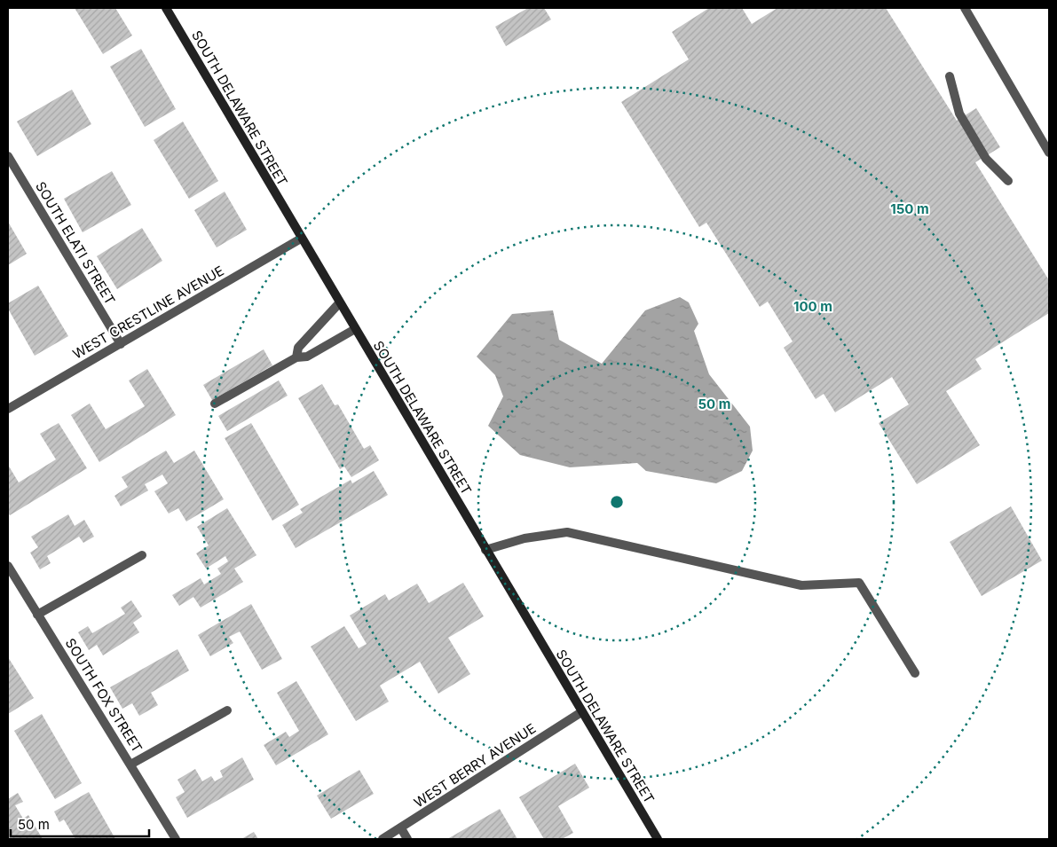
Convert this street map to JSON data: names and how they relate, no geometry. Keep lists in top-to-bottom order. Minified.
{"streets":{"street":["SOUTH DELAWARE STREET","SOUTH ELATI STREET","WEST CRESTLINE AVENUE","SOUTH FOX STREET","WEST BERRY AVENUE"]},"crossings":[["SOUTH DELAWARE STREET","WEST CRESTLINE AVENUE"],["SOUTH DELAWARE STREET","WEST BERRY AVENUE"],["SOUTH ELATI STREET","WEST CRESTLINE AVENUE"]],"scale_bar":"50 m","rings":["150 m","100 m","50 m"]}
